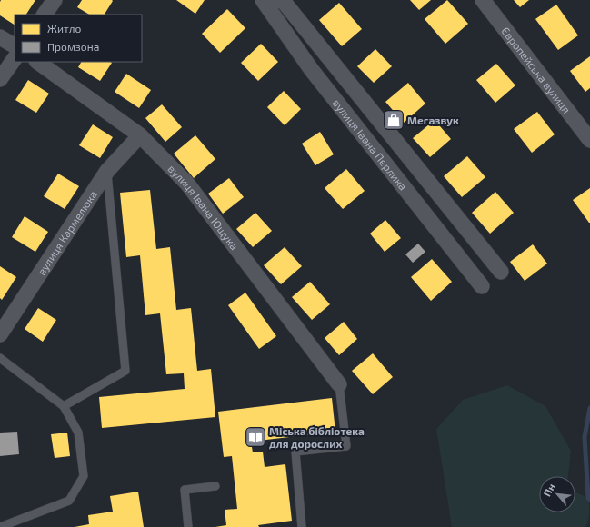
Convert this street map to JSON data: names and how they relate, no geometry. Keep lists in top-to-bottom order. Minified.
{"streets":{"street":["Європейська вулиця","вулиця Івана Перлика","вулиця Івана Ющука","вулиця Кармелюка"]},"crossings":[["вулиця Івана Ющука","вулиця Кармелюка"]],"places":{"shop":["Мегазвук"],"library":["Міська бібліотека для дорослих"]},"legend":["Житло","Промзона"],"north":"top left"}
